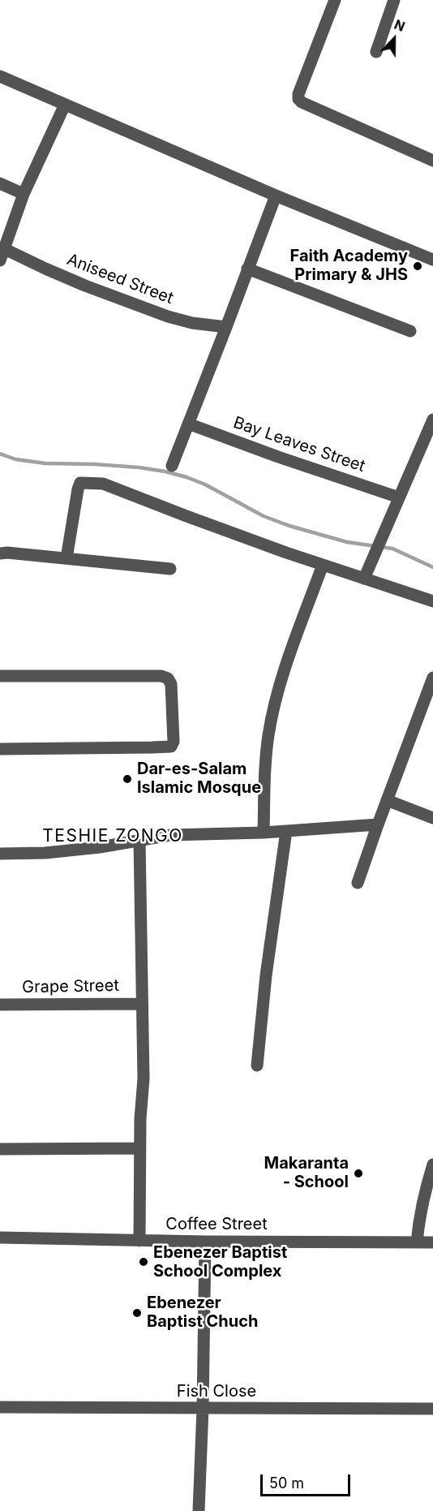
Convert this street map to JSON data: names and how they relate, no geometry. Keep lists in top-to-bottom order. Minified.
{"streets":{"street":["Aniseed Street","Bay Leaves Street","Grape Street","Coffee Street","Fish Close"]},"districts":["TESHIE ZONGO"],"places":["Faith Academy Primary & JHS","Dar-es-Salam Islamic Mosque","Makaranta - School","Ebenezer Baptist School Complex","Ebenezer Baptist Chuch"],"scale_bar":"50 m","north":"top"}
